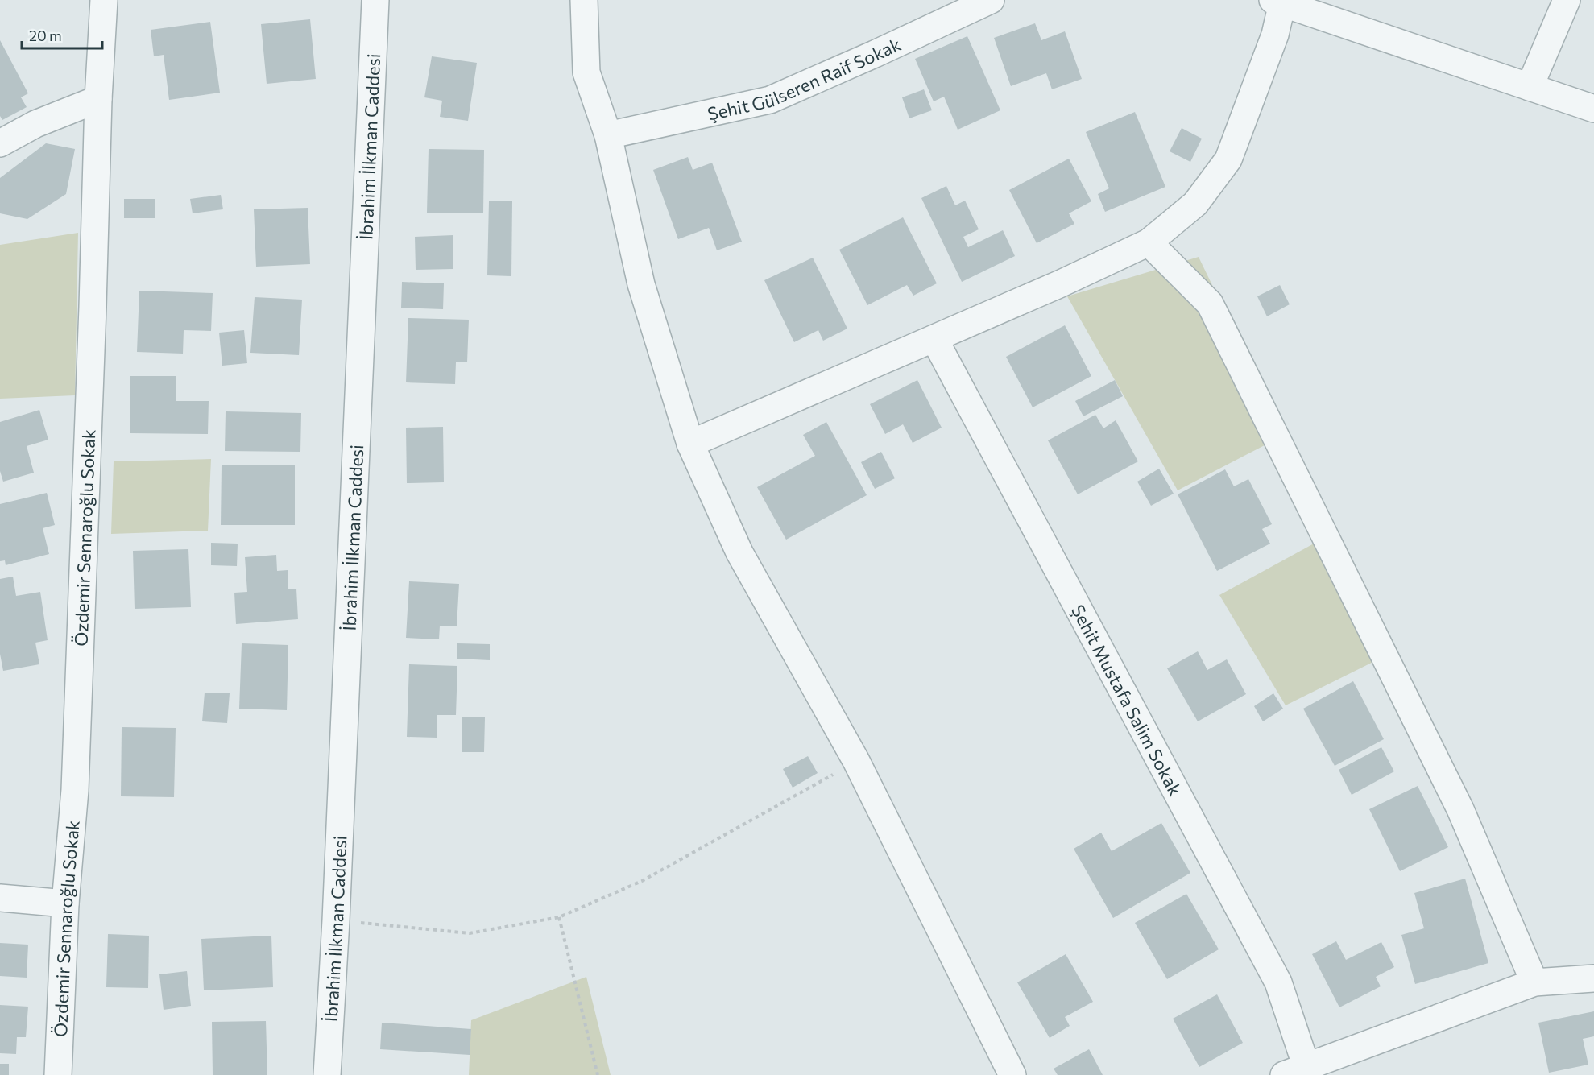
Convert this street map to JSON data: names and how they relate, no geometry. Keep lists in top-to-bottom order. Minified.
{"streets":{"street":["Şehit Gülseren Raif Sokak","İbrahim İlkman Caddesi","Özdemir Sennaroğlu Sokak","Şehit Mustafa Salim Sokak"]},"scale_bar":"20 m"}
